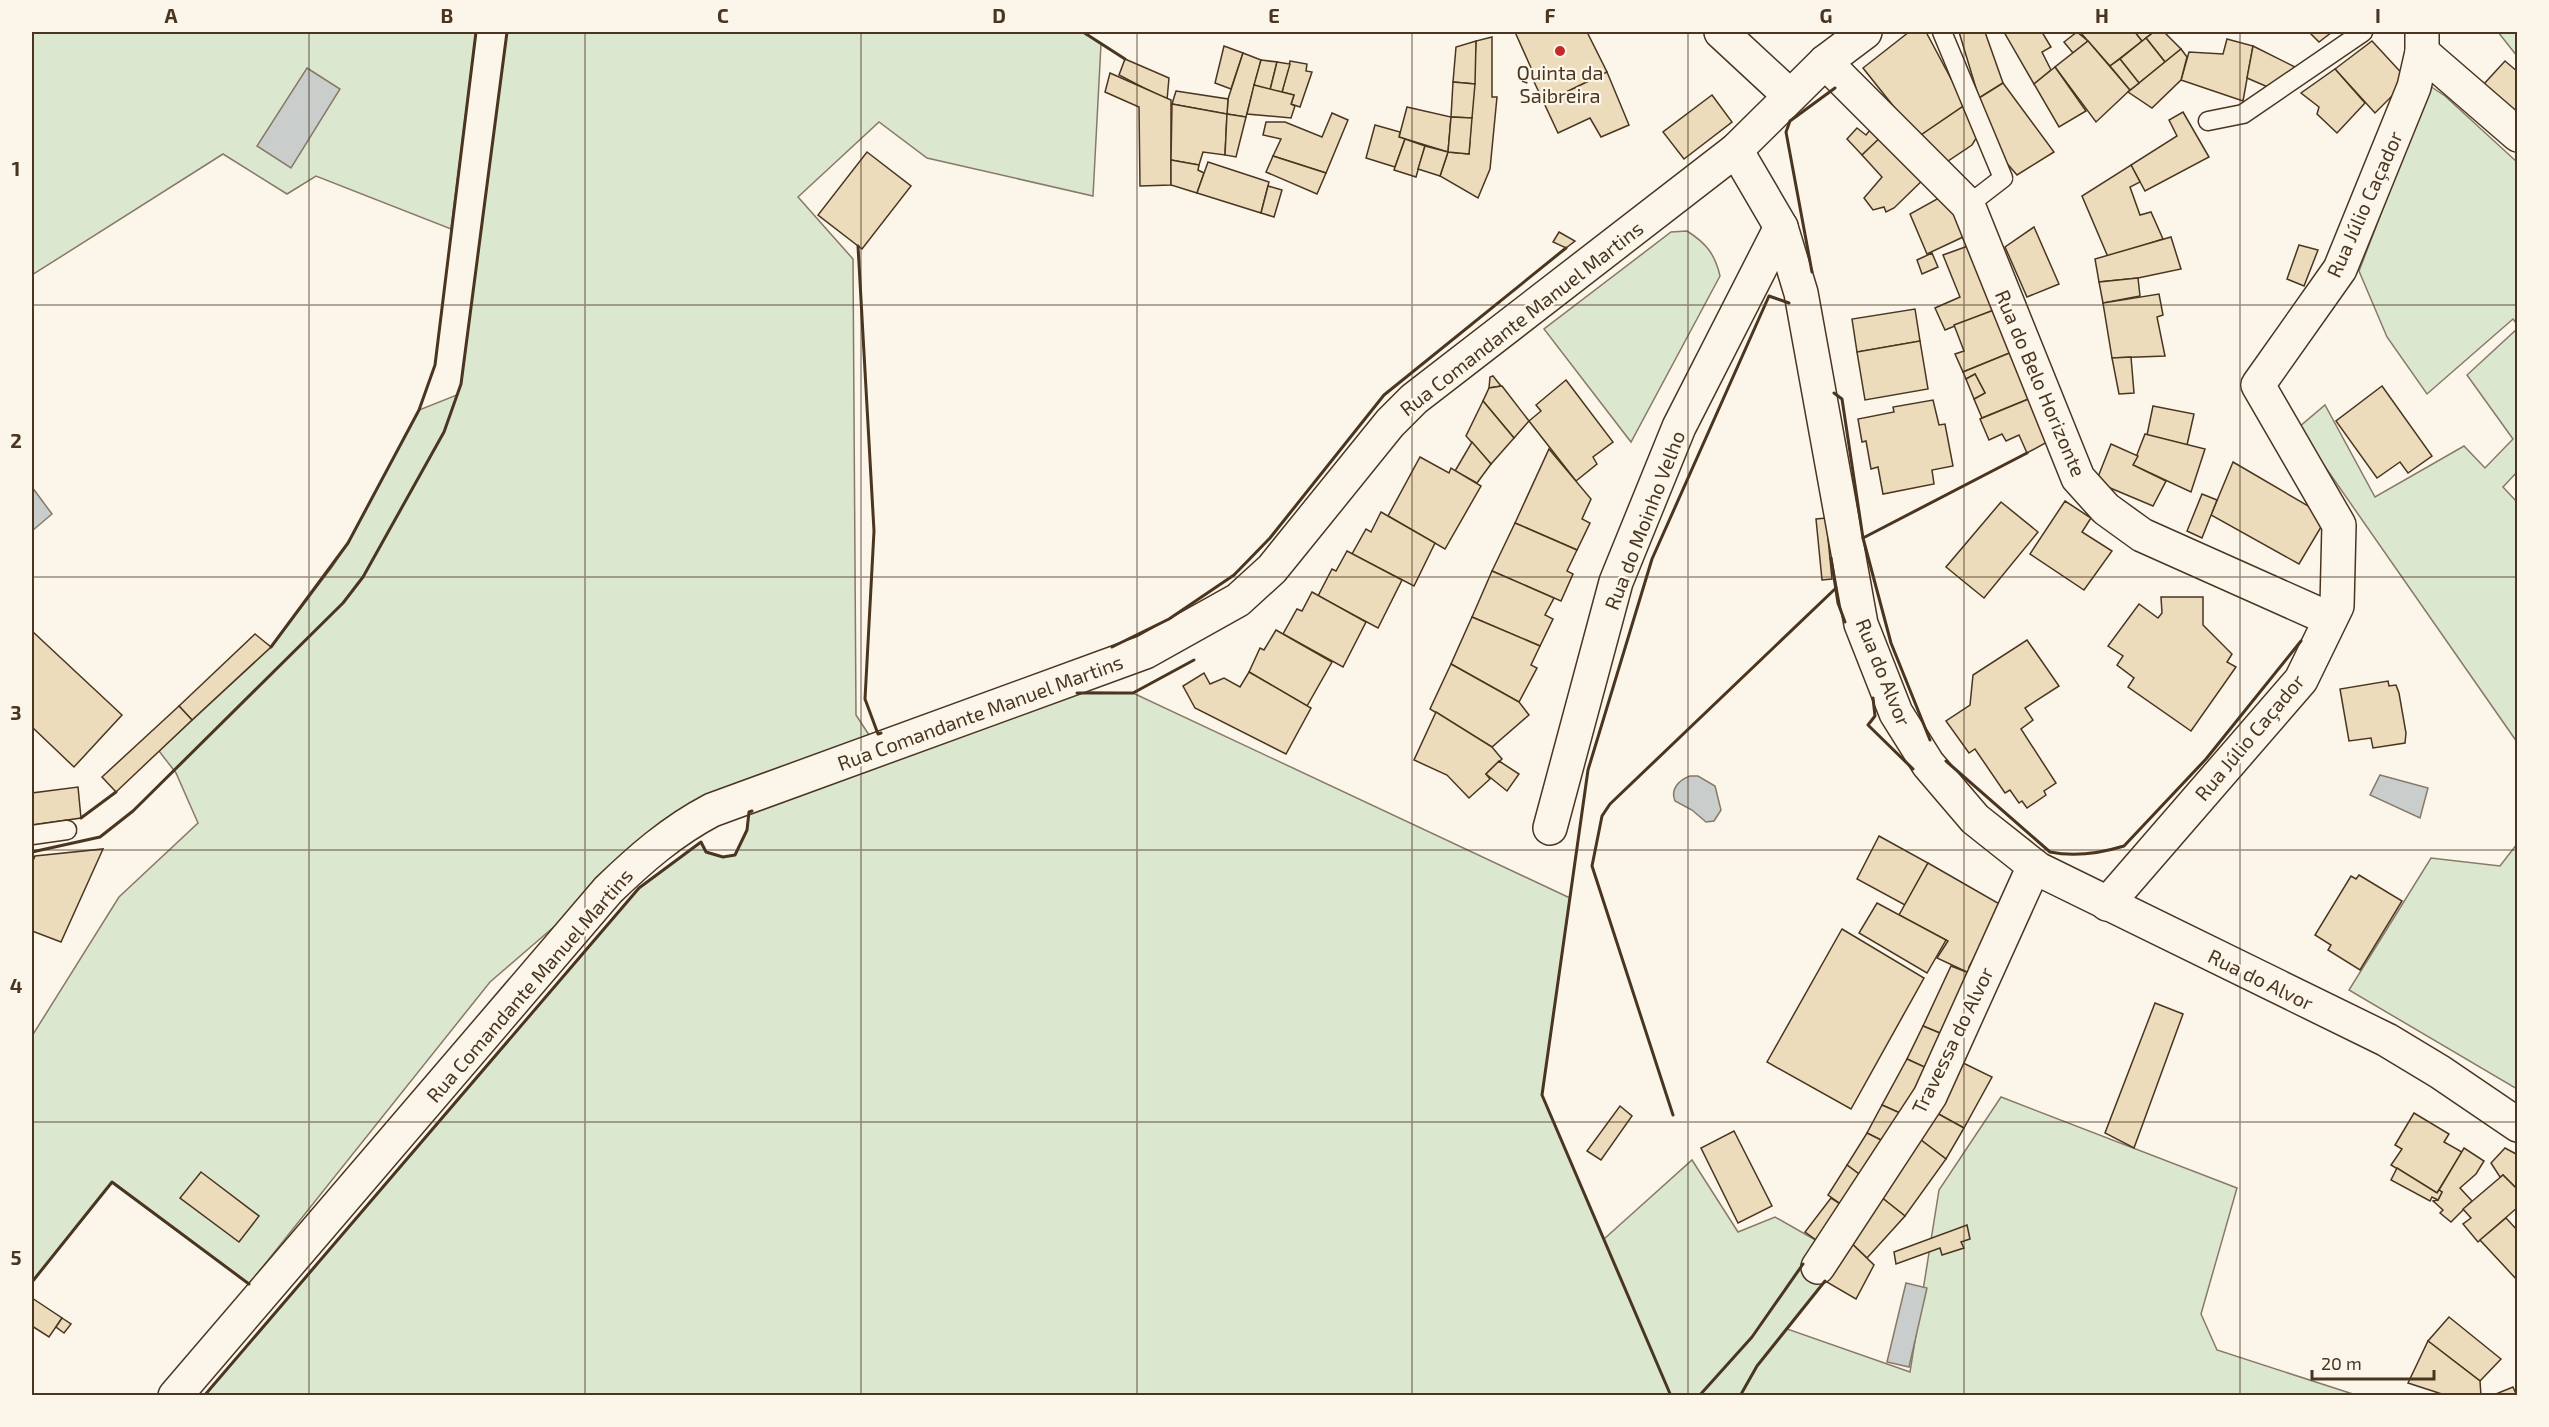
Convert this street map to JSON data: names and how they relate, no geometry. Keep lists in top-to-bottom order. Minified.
{"streets":{"street":["Rua Júlio Caçador","Rua Comandante Manuel Martins","Rua do Belo Horizonte","Rua do Moinho Velho","Rua do Alvor","Travessa do Alvor"]},"crossings":[["Rua Júlio Caçador","Rua do Belo Horizonte"],["Rua Júlio Caçador","Rua do Alvor"],["Rua Comandante Manuel Martins","Rua do Belo Horizonte"],["Rua Comandante Manuel Martins","Rua do Alvor"],["Rua do Moinho Velho","Rua do Alvor"],["Rua do Alvor","Travessa do Alvor"]],"places":["Quinta da Saibreira"],"scale_bar":"20 m","grid":{"columns":["A","B","C","D","E","F","G","H","I"],"rows":["1","2","3","4","5"]}}
